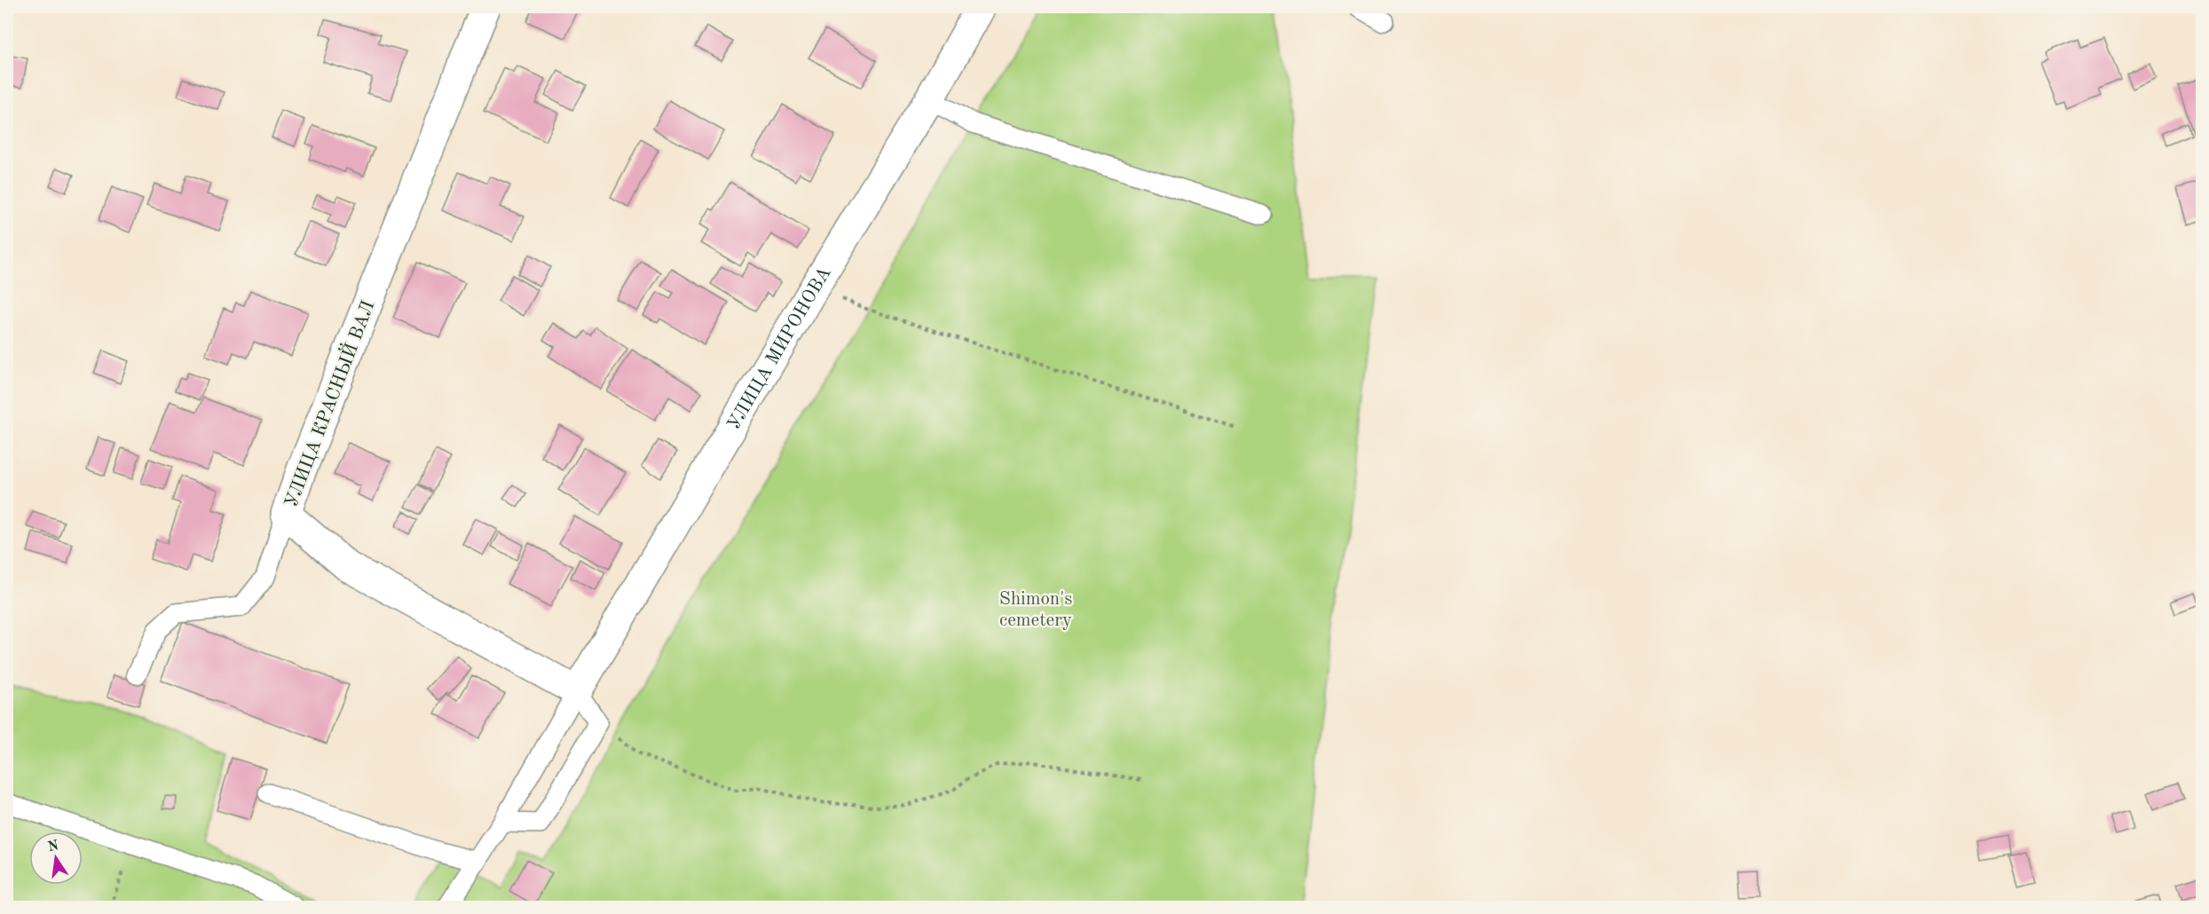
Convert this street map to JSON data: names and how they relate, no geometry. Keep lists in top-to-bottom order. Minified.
{"streets":{"street":["УЛИЦА МИРОНОВА","УЛИЦА КРАСНЫЙ ВАЛ"]},"crossings":[["УЛИЦА МИРОНОВА","УЛИЦА КРАСНЫЙ ВАЛ"]],"parks":["Shimon's cemetery"],"north":"top"}
